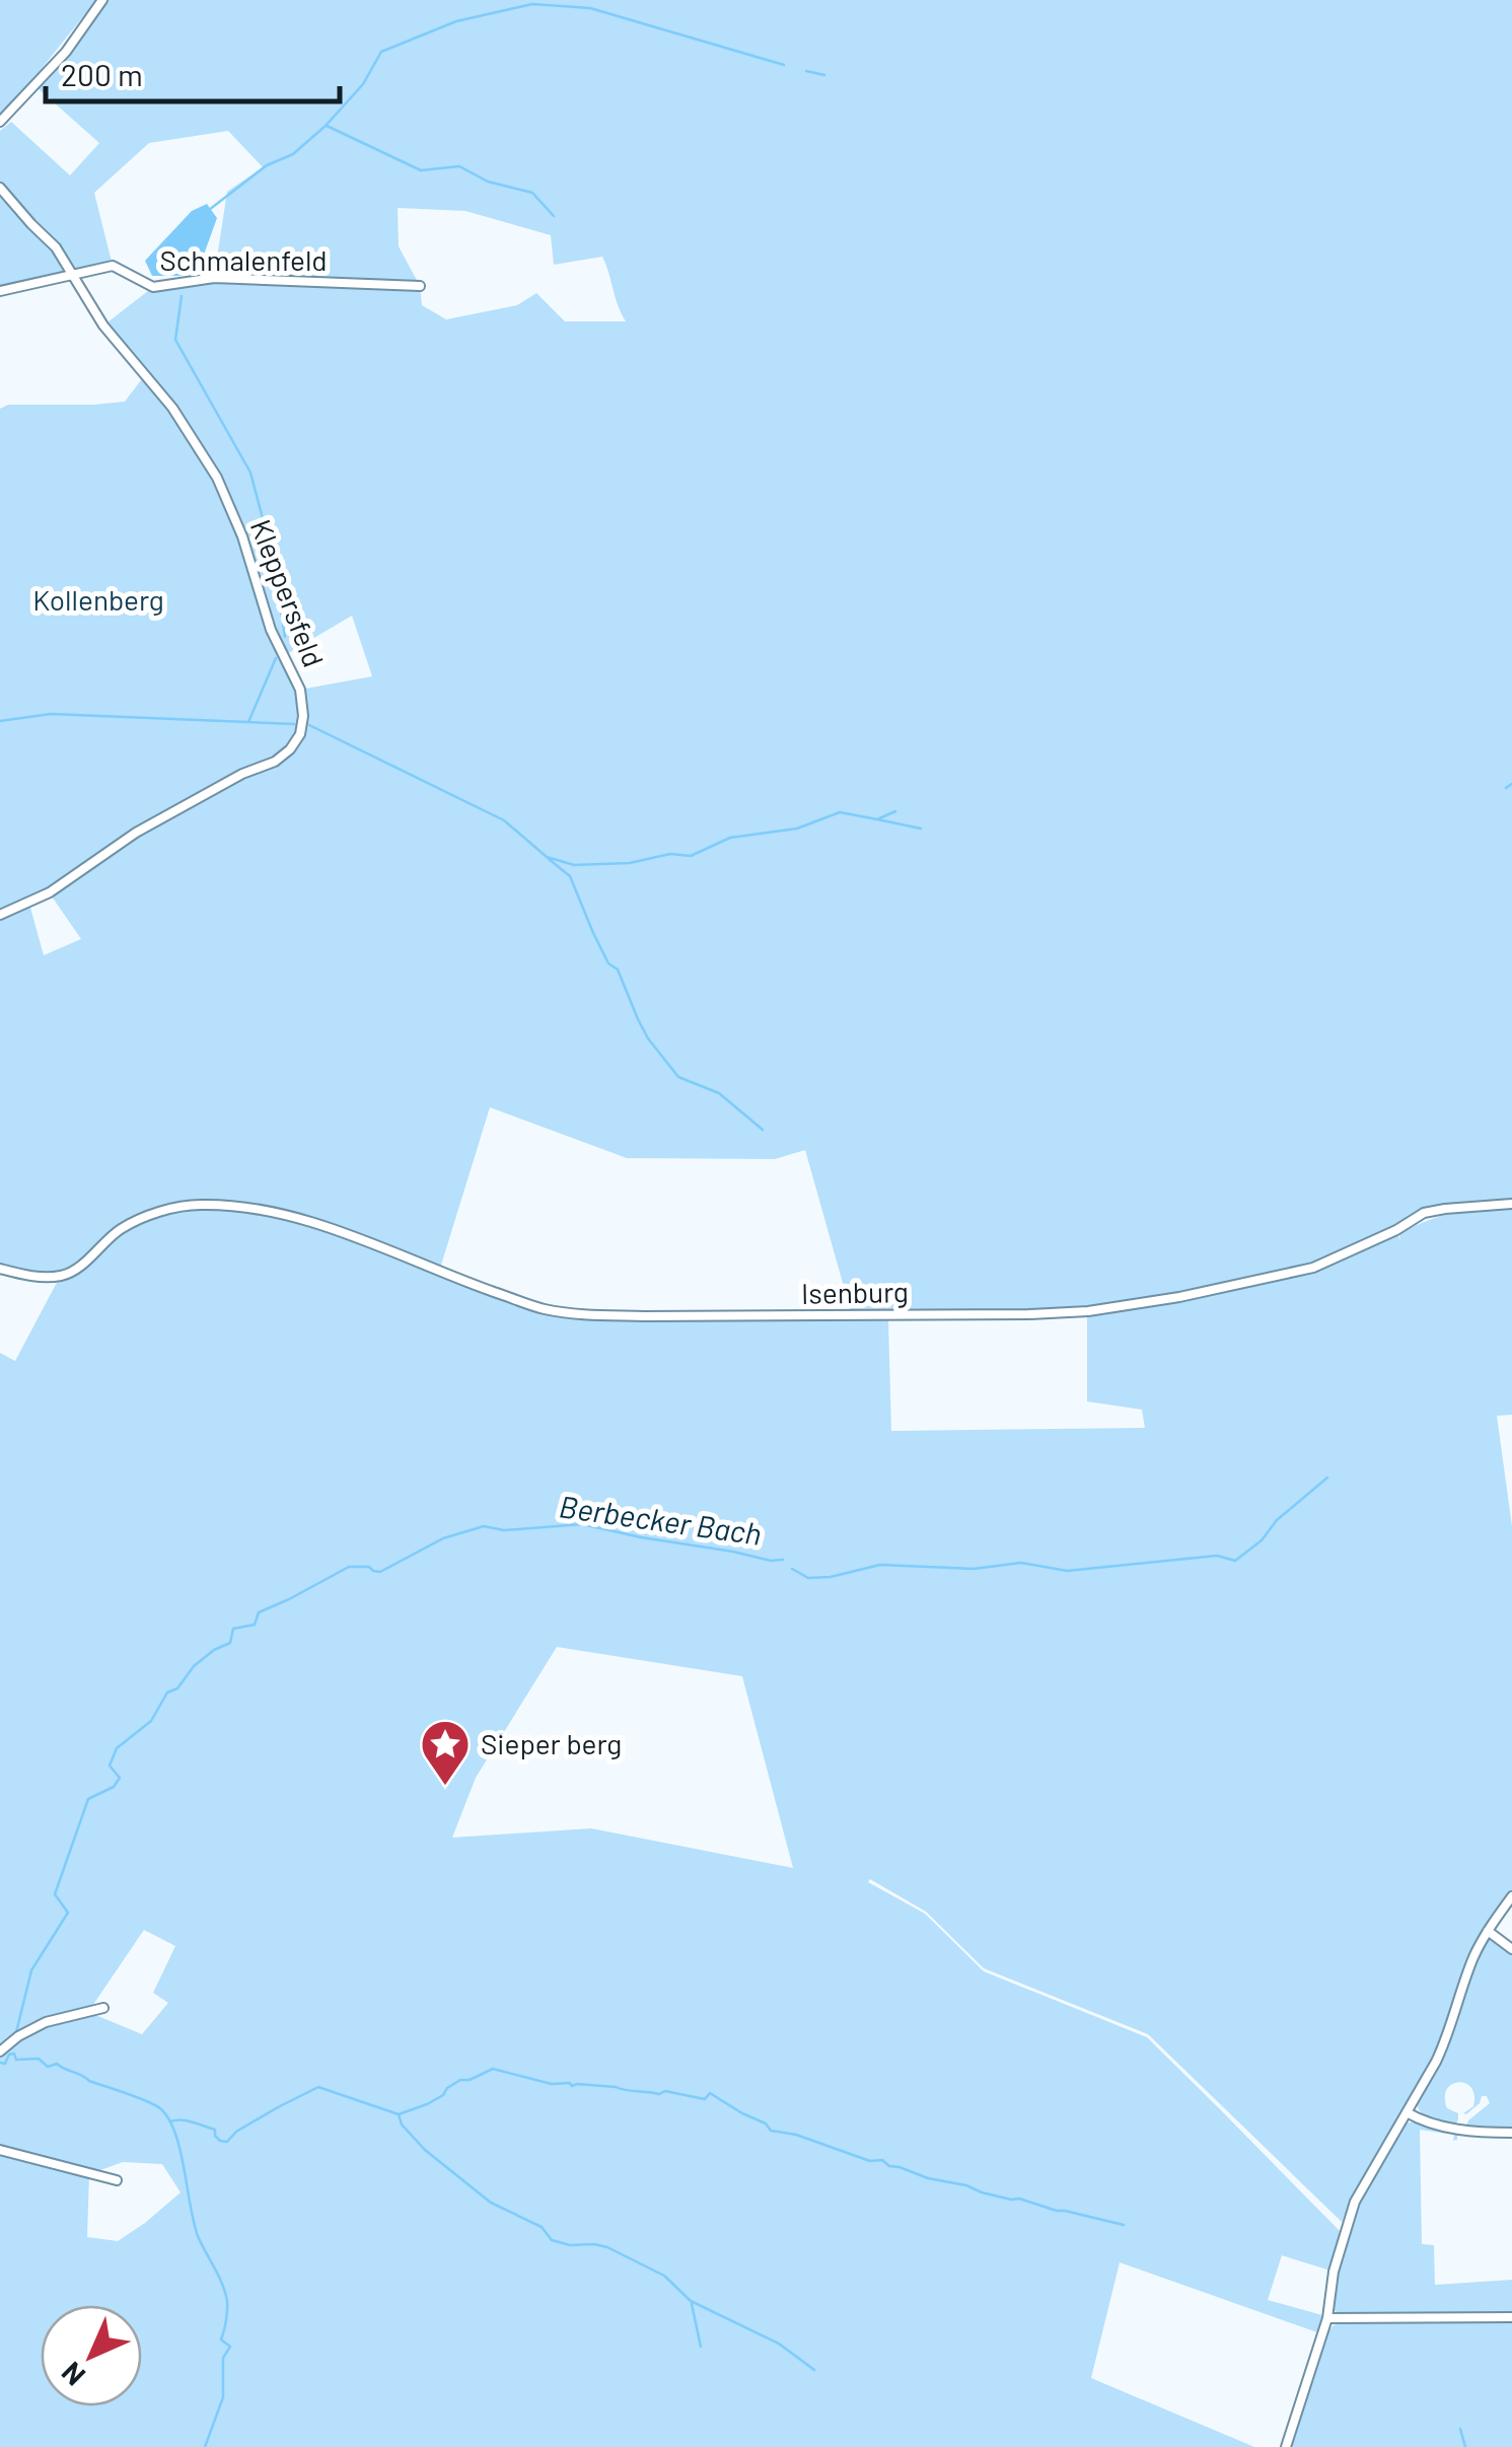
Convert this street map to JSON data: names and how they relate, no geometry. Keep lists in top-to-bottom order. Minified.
{"streets":{"street":["Schmalenfeld","Kleppersfeld","Isenburg"]},"crossings":[["Schmalenfeld","Kleppersfeld"]],"water":["Berbecker Bach"],"parks":["Kollenberg"],"places":{"place":["Sieper berg"]},"scale_bar":"200 m","north":"bottom left"}
